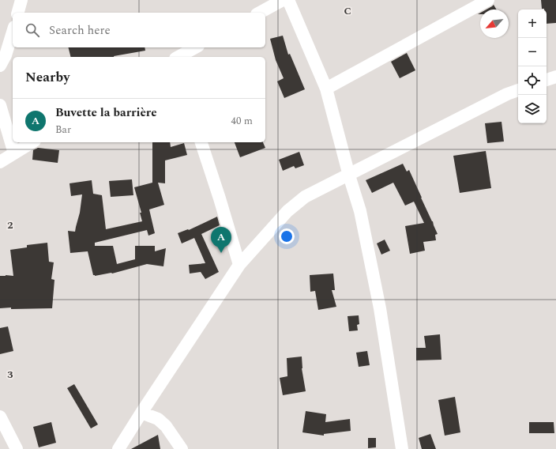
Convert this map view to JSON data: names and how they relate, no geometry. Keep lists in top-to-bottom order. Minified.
{"north":"bottom left","page":{"map_buttons":["+","−"],"search":"Search here","heading":"Nearby","list":[{"mark":"A","name":"Buvette la barrière","note":"Bar","value":"40 m"}],"pins":"A"},"grid":{"columns":["C"],"rows":["2","3"]}}
